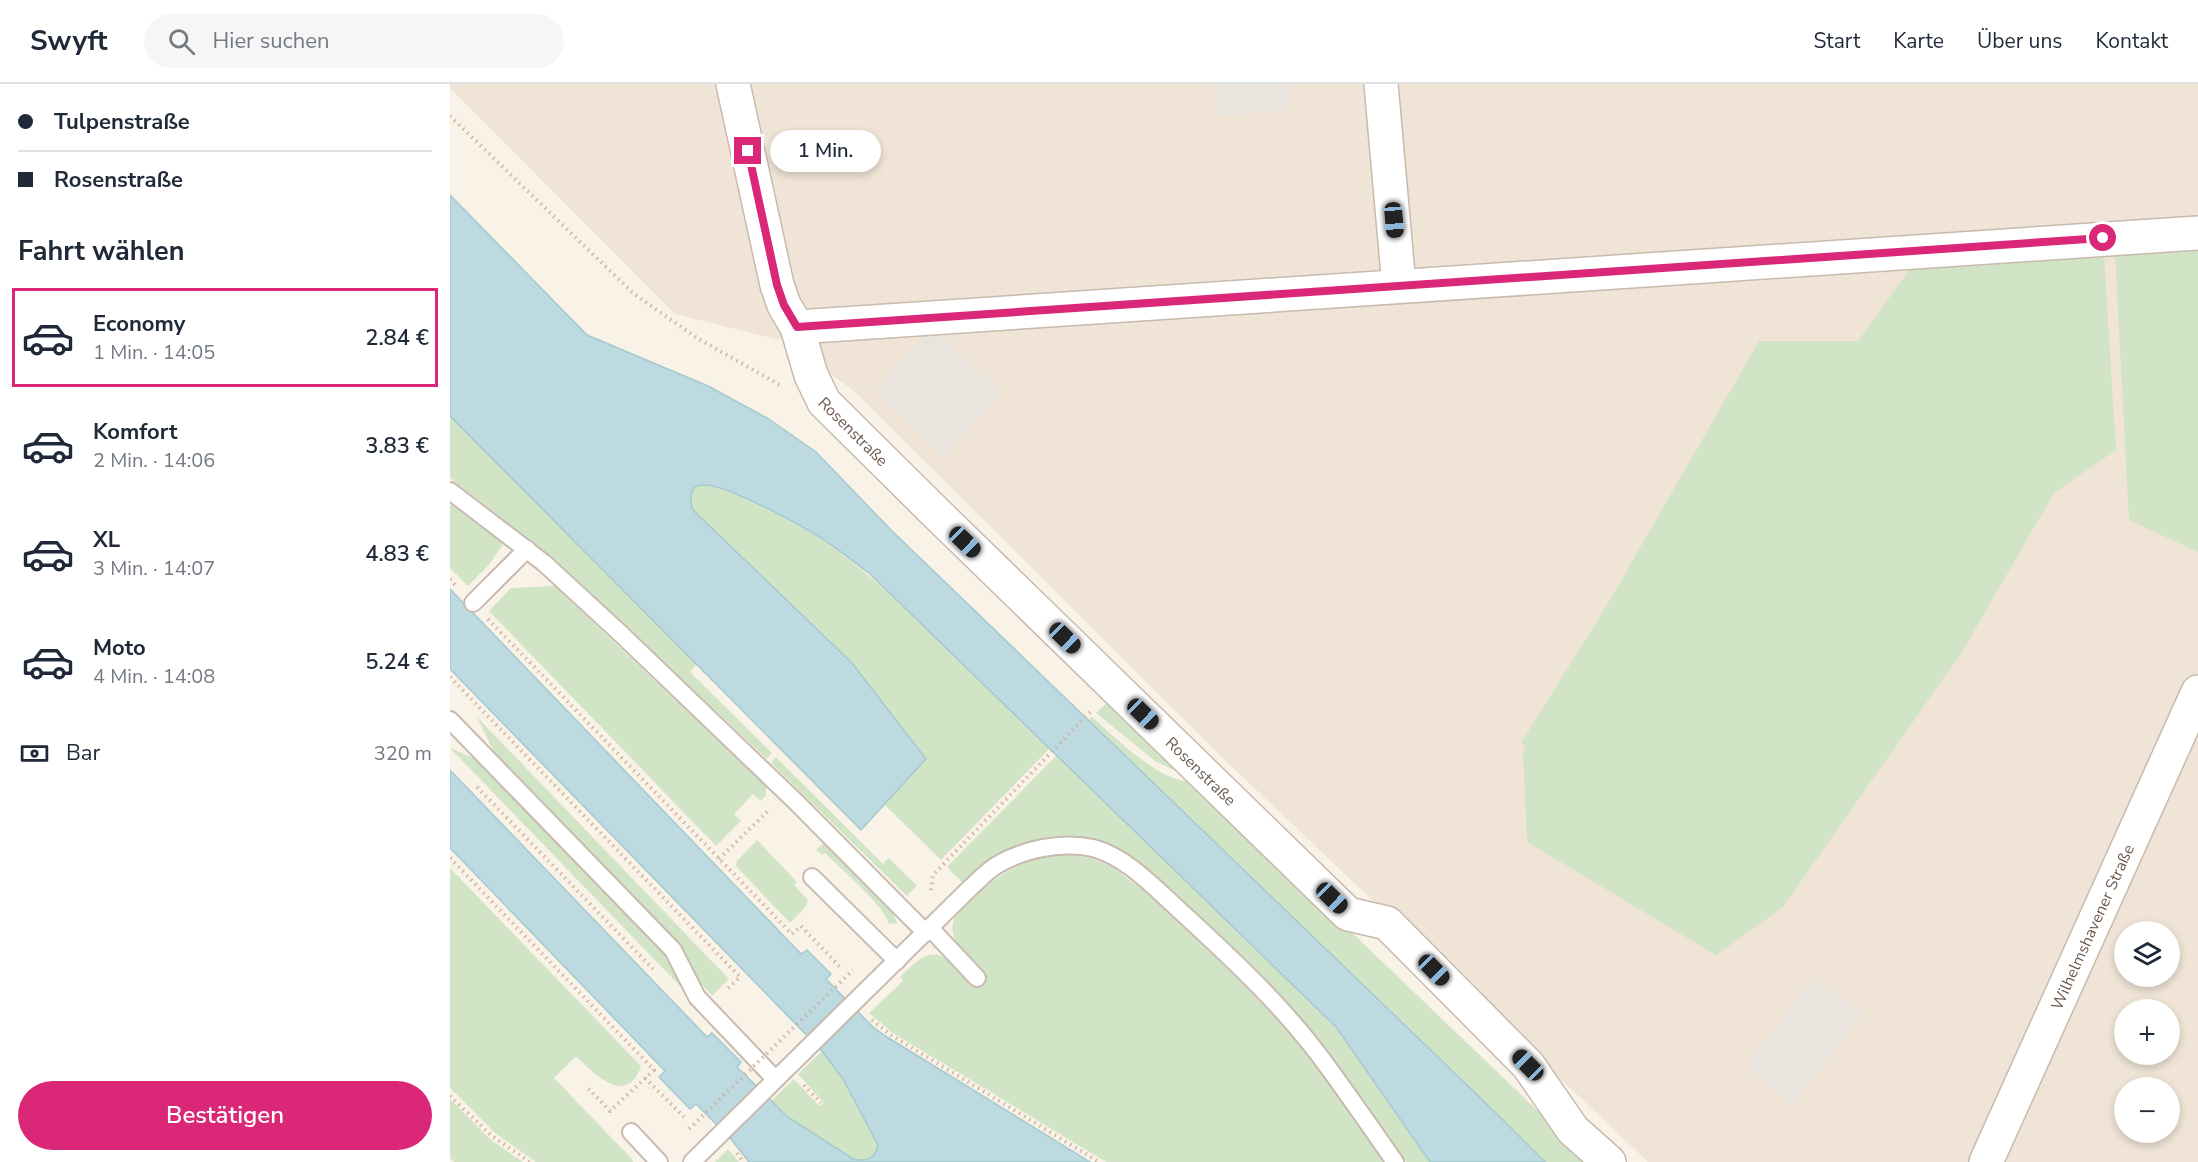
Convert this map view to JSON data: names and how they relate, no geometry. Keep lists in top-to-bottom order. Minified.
{"streets":{"street":["Rosenstraße","Wilhelmshavener Straße"]},"page":{"header":"Swyft","search":"Hier suchen","nav":["Start","Karte","Über uns","Kontakt"],"banner":["Tulpenstraße","Rosenstraße"],"bubble":"1 Min.","heading":"Fahrt wählen","list":[{"name":"Economy","note":"1 Min. · 14:05","value":"2.84 €"},{"name":"Komfort","note":"2 Min. · 14:06","value":"3.83 €"},{"name":"XL","note":"3 Min. · 14:07","value":"4.83 €"},{"name":"Moto","note":"4 Min. · 14:08","value":"5.24 €"}],"pay":["Bar","320 m"],"map_buttons":["+","−"],"buttons":"Bestätigen"}}
